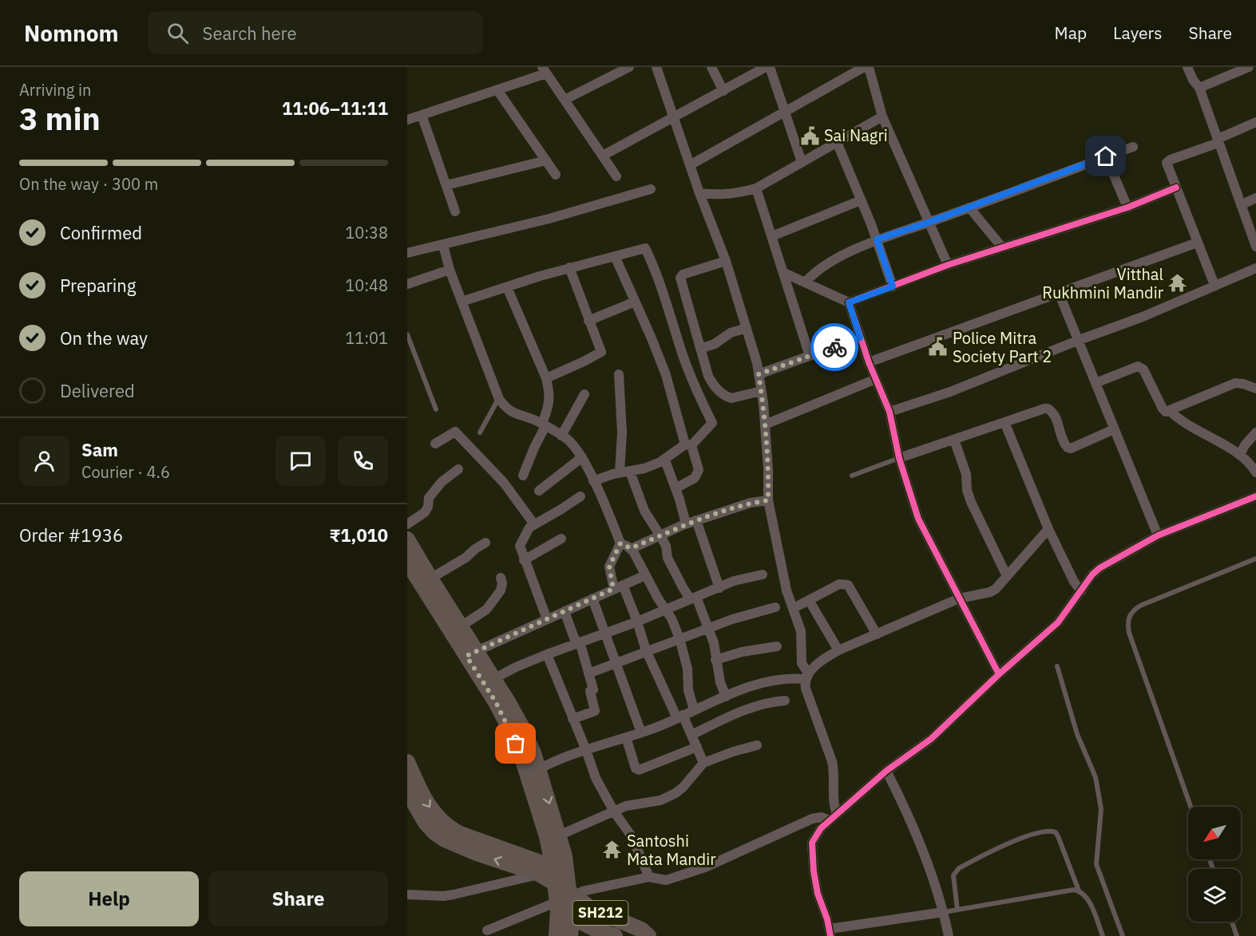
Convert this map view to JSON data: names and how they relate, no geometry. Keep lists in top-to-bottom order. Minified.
{"streets":{"main road":["SH212"]},"places":{"public building":["Sai Nagri","Police Mitra Society Part 2"],"temple":["Vitthal Rukhmini Mandir","Santoshi Mata Mandir"]},"north":"bottom left","page":{"header":"Nomnom","search":"Search here","nav":["Map","Layers","Share"],"heading":["3 min","Arriving in","11:06–11:11"],"panel":["Sam","Courier · 4.6","Order #1936","₹1,010"],"bar":"On the way · 300 m","list":[["Confirmed","10:38"],["Preparing","10:48"],["On the way","11:01"],"Delivered"],"buttons":["Help","Share"]}}
